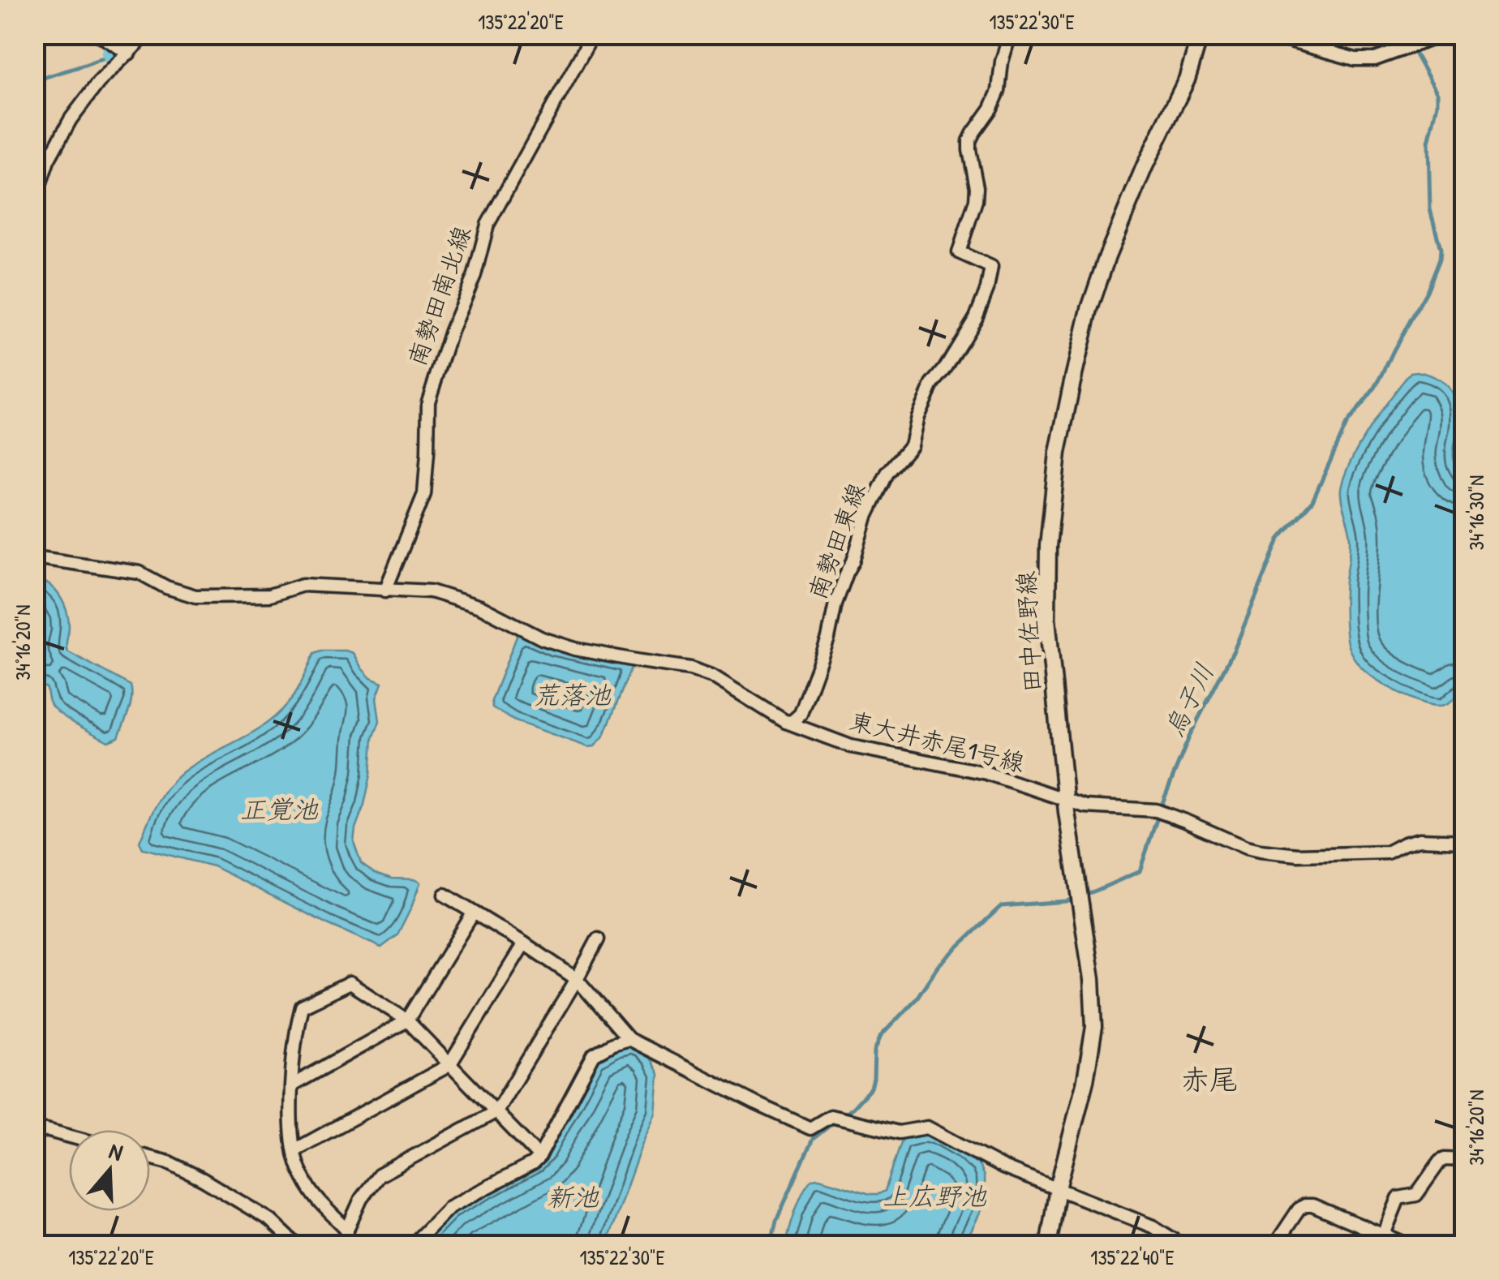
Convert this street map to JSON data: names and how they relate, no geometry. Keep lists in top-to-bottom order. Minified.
{"streets":{"street":["南勢田南北線","南勢田東線","田中佐野線","東大井赤尾1号線"]},"crossings":[["南勢田南北線","東大井赤尾1号線"],["南勢田東線","東大井赤尾1号線"],["田中佐野線","東大井赤尾1号線"]],"districts":["赤尾"],"water":["荒落池","烏子川","正覚池","上広野池","新池"],"north":"top","coordinates":["135°22'20\"E","135°22'30\"E","34°16'30\"N","34°16'20\"N","135°22'40\"E"]}
